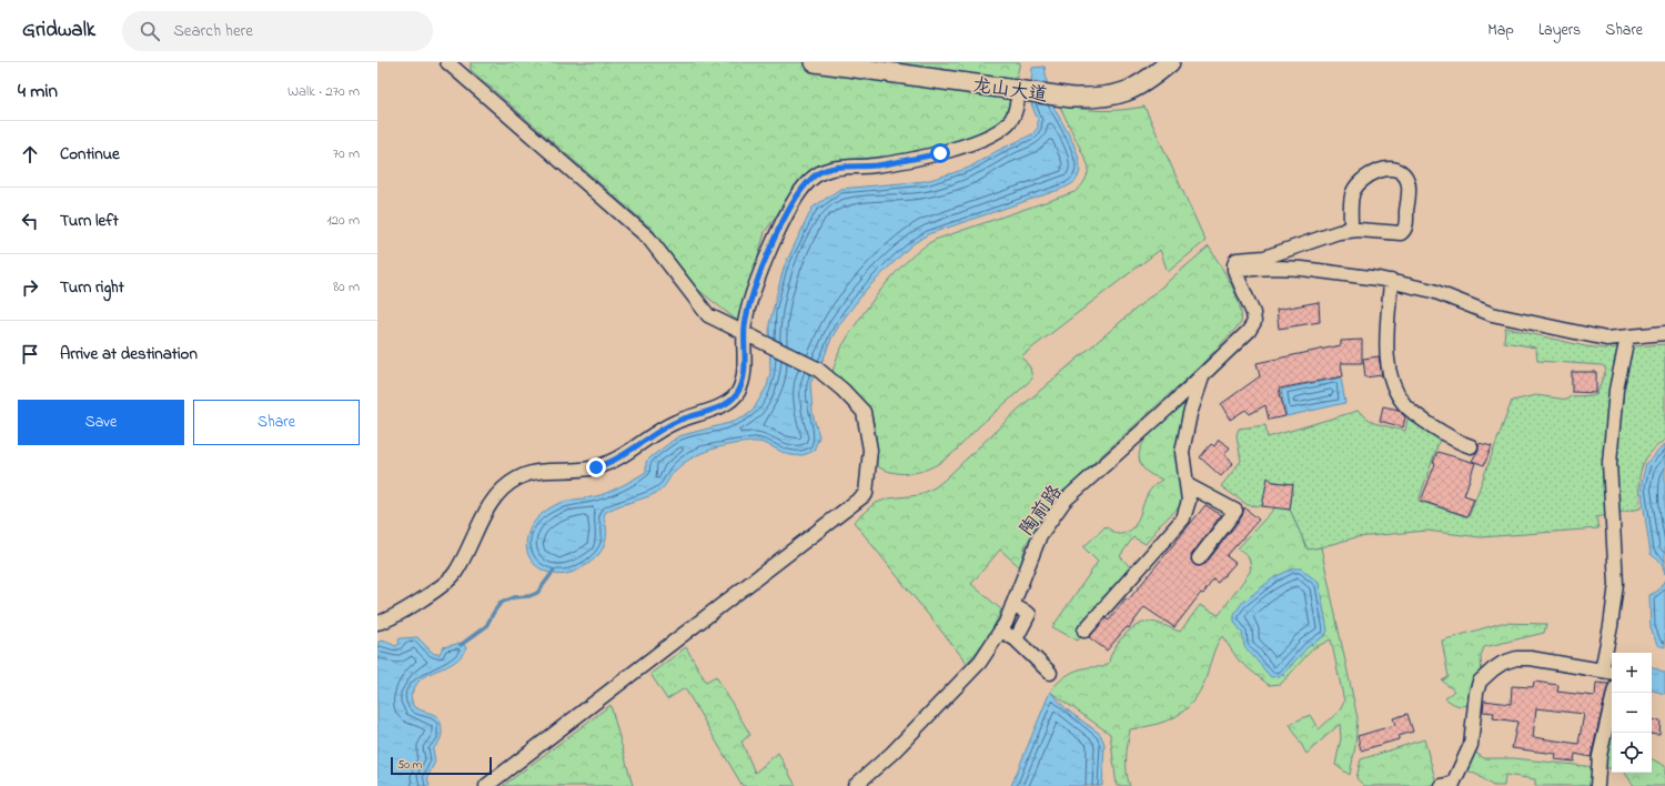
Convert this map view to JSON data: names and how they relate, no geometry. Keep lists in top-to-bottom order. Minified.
{"streets":{"main road":["龙山大道"],"street":["陶前路"]},"scale_bar":"50 m","page":{"header":"Gridwalk","search":"Search here","nav":["Map","Layers","Share"],"heading":["4 min","Walk · 270 m"],"list":[["Continue","70 m"],["Turn left","120 m"],["Turn right","80 m"],"Arrive at destination"],"buttons":["Save","Share"],"map_buttons":["+","−"],"scale":"50 m"}}
